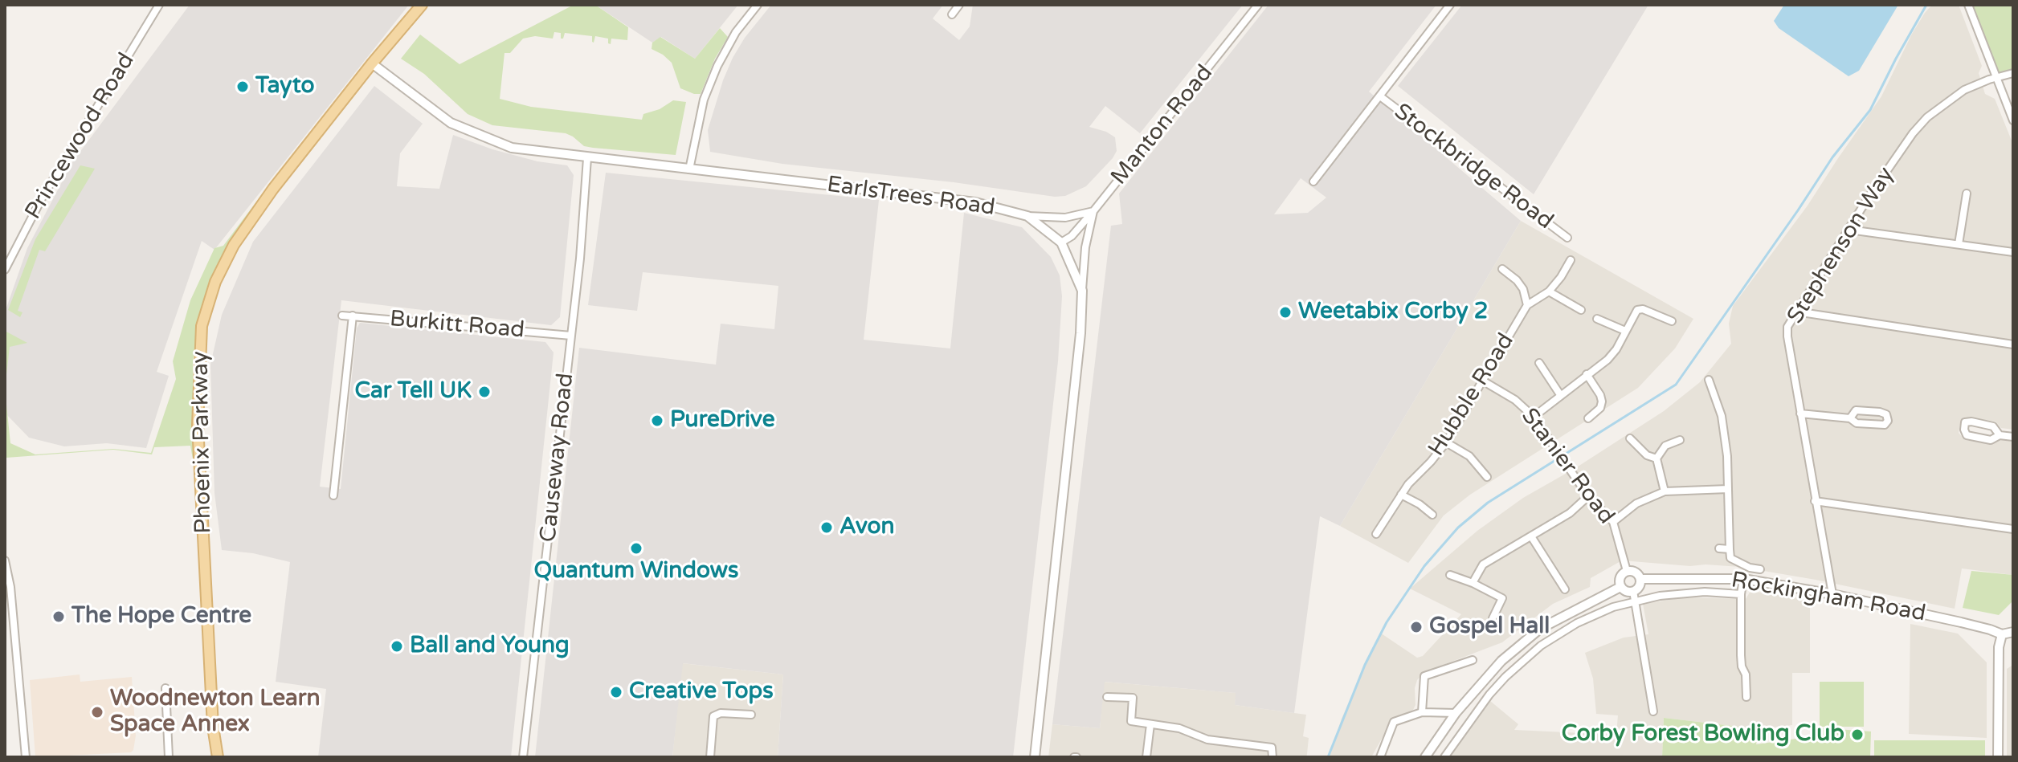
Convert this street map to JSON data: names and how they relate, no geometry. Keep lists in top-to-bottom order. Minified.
{"streets":{"main road":["Phoenix Parkway"],"street":["Manton Road","Princewood Road","Stockbridge Road","EarlsTrees Road","Stephenson Way","Burkitt Road","Hubble Road","Causeway Road","Stanier Road","Rockingham Road"]},"crossings":[["Manton Road","EarlsTrees Road"],["EarlsTrees Road","Phoenix Parkway"],["EarlsTrees Road","Causeway Road"],["Stephenson Way","Rockingham Road"],["Burkitt Road","Causeway Road"],["Hubble Road","Stanier Road"],["Stanier Road","Rockingham Road"]],"places":["Tayto","Weetabix Corby 2","Car Tell UK","PureDrive","Avon","Quantum Windows","The Hope Centre","Gospel Hall","Ball and Young","Creative Tops","Woodnewton Learn Space Annex","Corby Forest Bowling Club"]}
